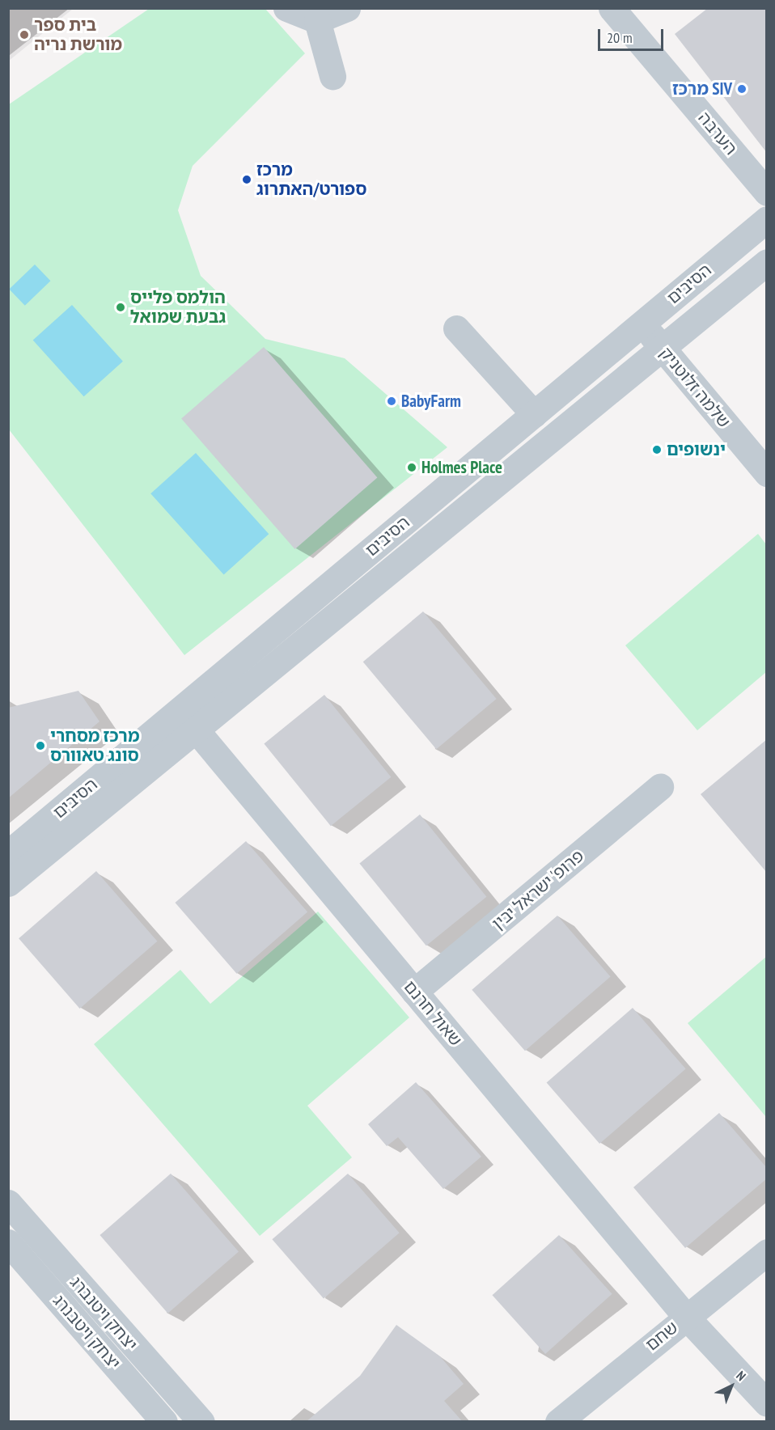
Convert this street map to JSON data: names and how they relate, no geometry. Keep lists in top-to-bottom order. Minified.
{"streets":{"street":["הערבה","הסיבים","שלמה זלוטניק","פרופ' ישראל יבין","שאול חרנם","יצחק ויטנברג","יצחק ויטבנרג","שחם"]},"crossings":[["הסיבים","שלמה זלוטניק"],["הסיבים","שאול חרנם"],["פרופ' ישראל יבין","שאול חרנם"],["שאול חרנם","שחם"]],"places":["בית ספר מורשת נריה","מרכז SIV","מרכז ספורט/האתרוג","הולמס פלייס גבעת שמואל","BabyFarm","ינשופים","Holmes Place","מרכז מסחרי סונג טאוורס"],"scale_bar":"20 m","north":"top right"}
